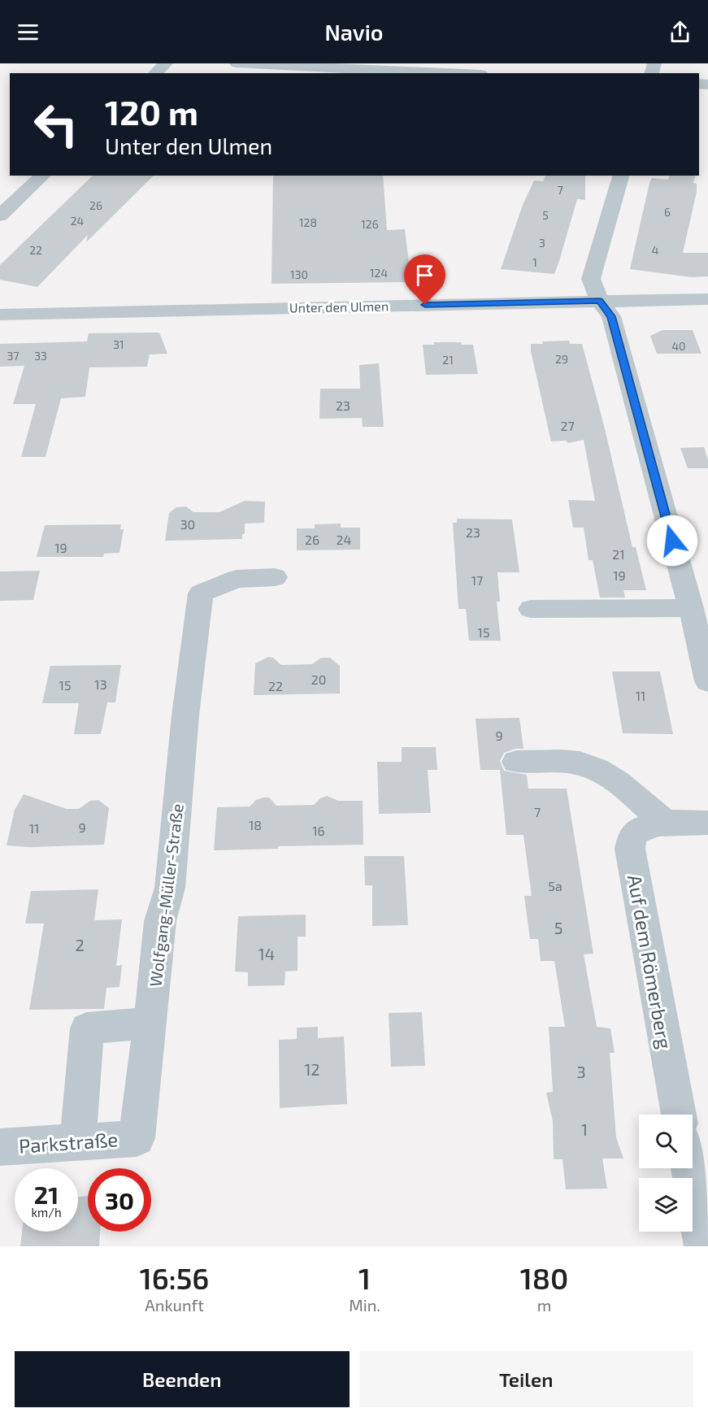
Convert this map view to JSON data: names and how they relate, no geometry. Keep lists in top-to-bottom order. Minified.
{"streets":{"street":["Unter den Ulmen","Wolfgang-Müller-Straße","Auf dem Römerberg","Parkstraße"]},"crossings":[["Wolfgang-Müller-Straße","Parkstraße"]],"house_numbers":["7","26","6","5","24","128","126","3","22","4","1","124","130","31","40","37","33","29","21","23","27","30","23","26","24","19","21","19","17","15","20","13","15","22","11","9","7","18","9","11","16","5a","5","2","14","12","3","1"],"page":{"header":"Navio","turn":["120 m","Unter den Ulmen"],"speed":"21 km/h","limit":"30","eta":["16:56","Ankunft","1","Min.","180","m"],"buttons":["Beenden","Teilen"]}}
